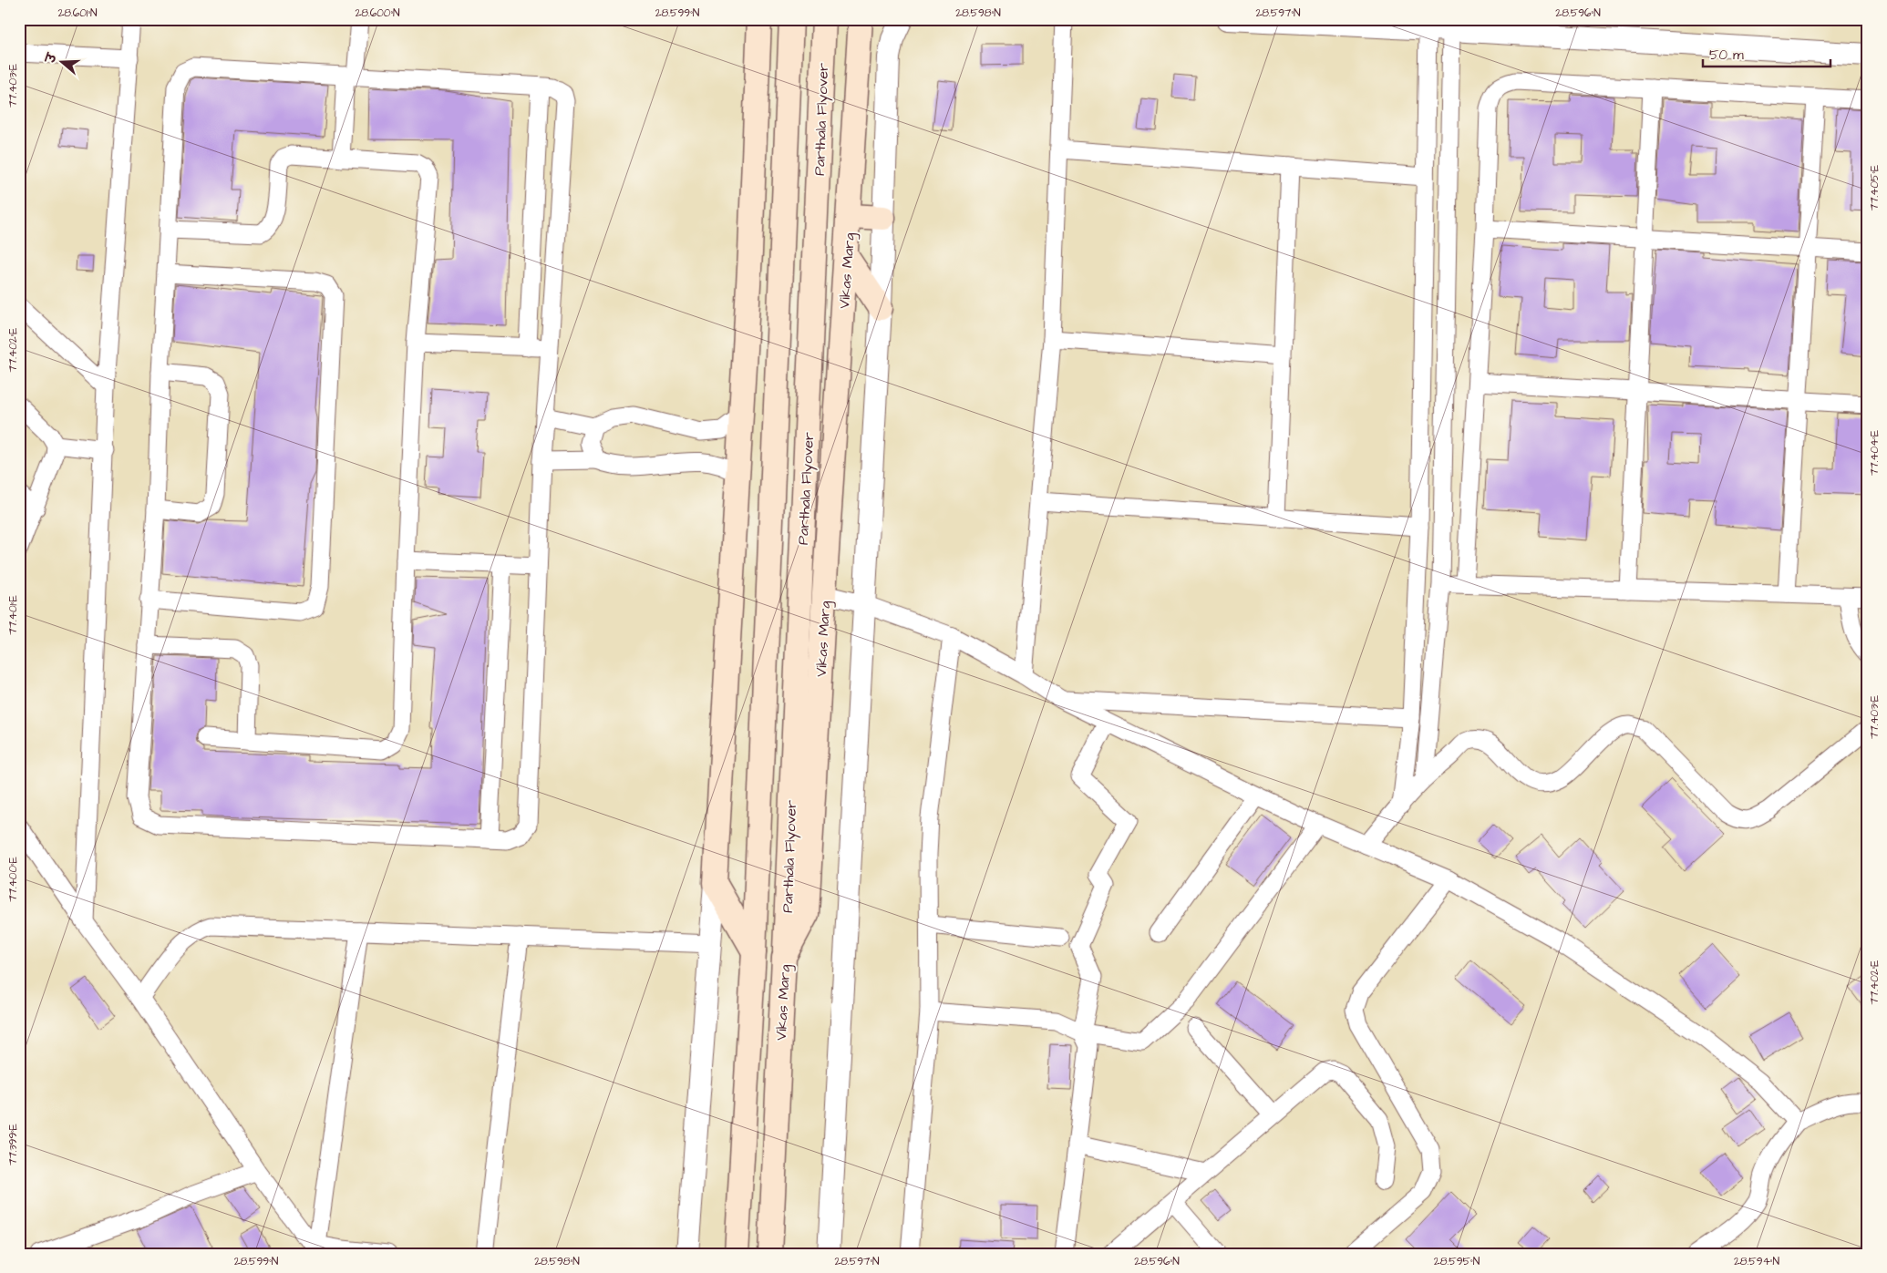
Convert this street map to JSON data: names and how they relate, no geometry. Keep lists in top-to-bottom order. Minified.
{"streets":{"main road":["Parthala Flyover","Vikas Marg"]},"crossings":[["Parthala Flyover","Vikas Marg"]],"scale_bar":"50 m","north":"left","coordinates":["28.601°N","28.600°N","28.599°N","28.598°N","28.597°N","28.596°N","77.403°E","77.405°E","77.402°E","77.404°E","77.401°E","77.400°E","77.399°E","28.595°N","28.594°N"]}
